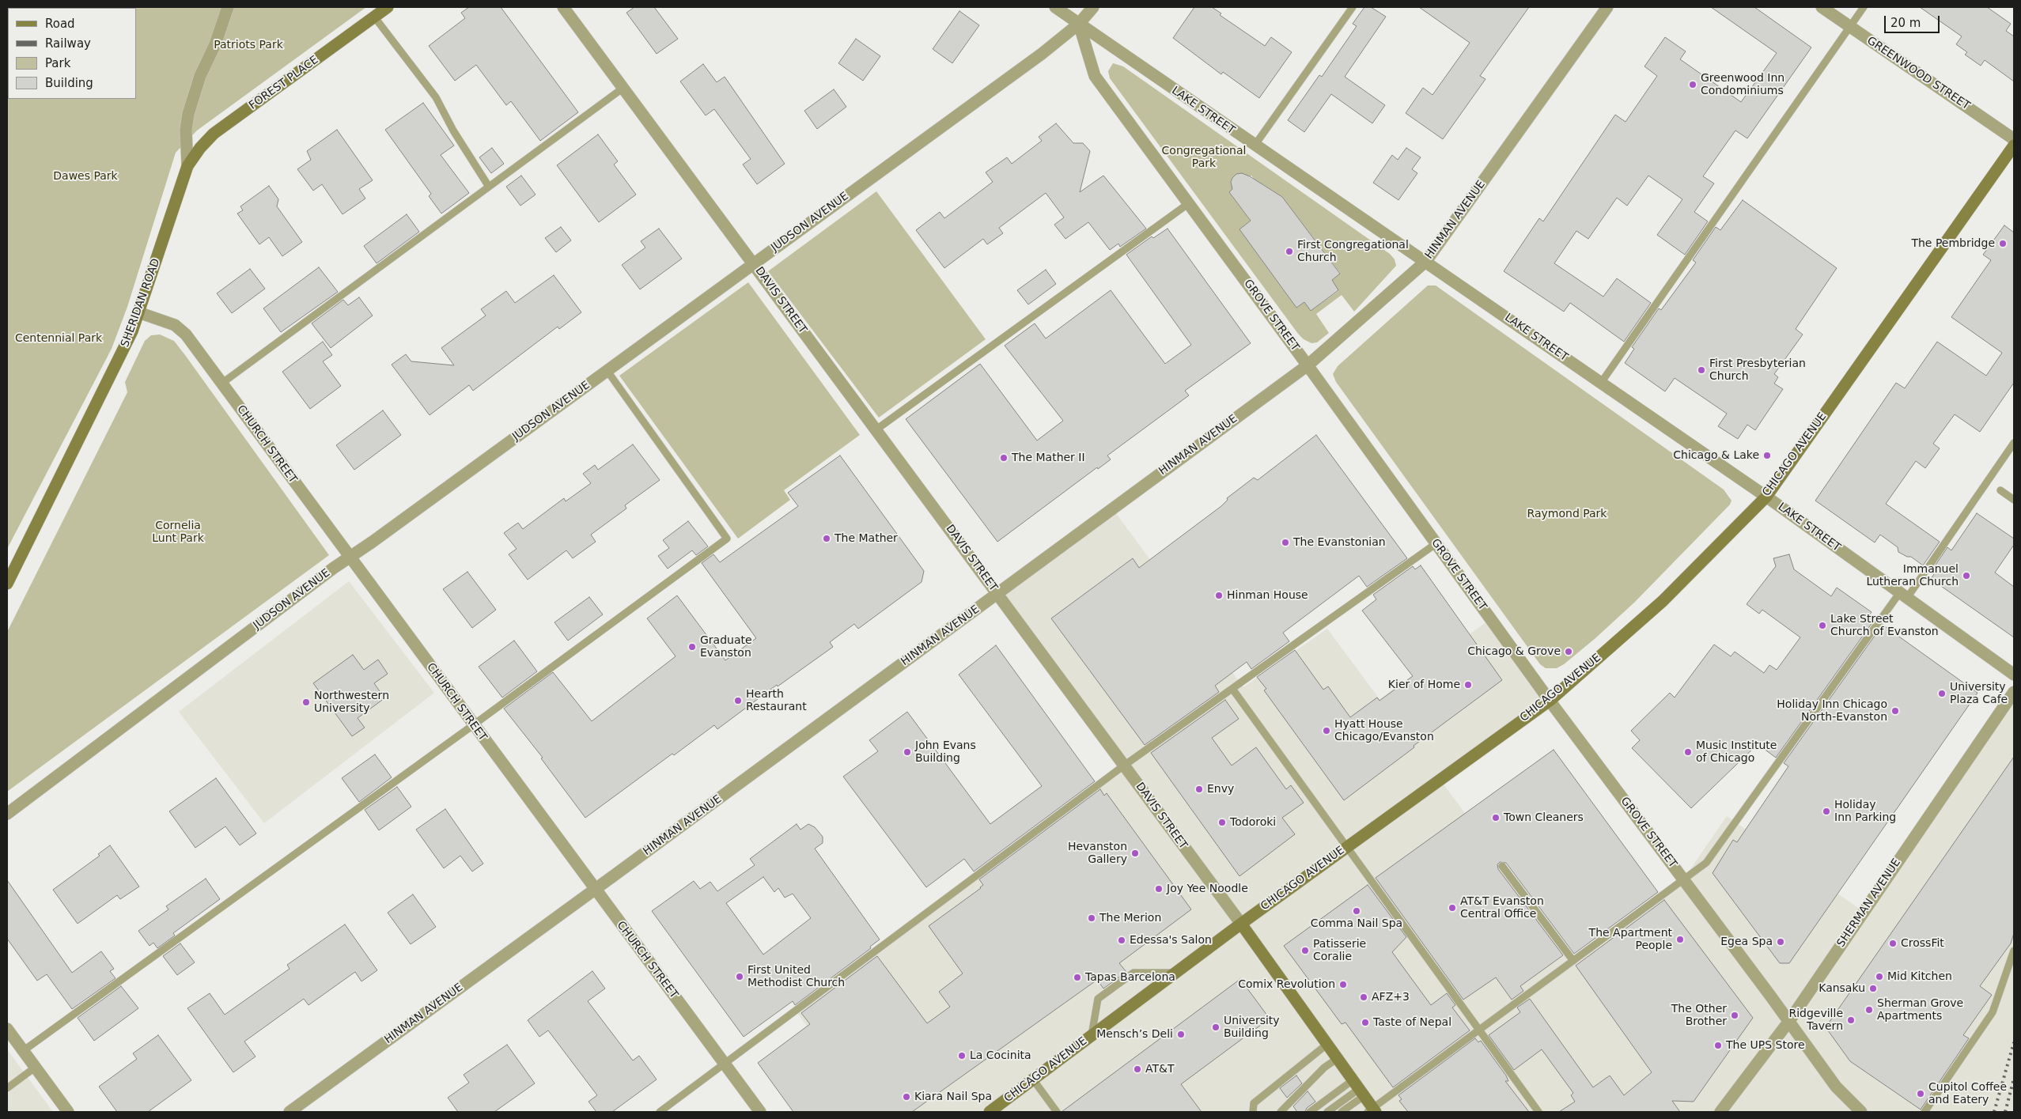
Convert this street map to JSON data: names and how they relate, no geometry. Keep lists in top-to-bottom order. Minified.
{"streets":{"main road":["FOREST PLACE","DAVIS STREET","SHERIDAN ROAD","CHICAGO AVENUE"],"street":["GREENWOOD STREET","LAKE STREET","HINMAN AVENUE","JUDSON AVENUE","GROVE STREET","CHURCH STREET","SHERMAN AVENUE"]},"crossings":[["FOREST PLACE","SHERIDAN ROAD"],["LAKE STREET","HINMAN AVENUE"],["LAKE STREET","JUDSON AVENUE"],["LAKE STREET","GROVE STREET"],["LAKE STREET","CHICAGO AVENUE"],["HINMAN AVENUE","DAVIS STREET"],["HINMAN AVENUE","GROVE STREET"],["HINMAN AVENUE","CHURCH STREET"],["JUDSON AVENUE","DAVIS STREET"],["JUDSON AVENUE","GROVE STREET"],["JUDSON AVENUE","CHURCH STREET"],["DAVIS STREET","CHICAGO AVENUE"],["SHERIDAN ROAD","CHURCH STREET"],["GROVE STREET","CHICAGO AVENUE"],["GROVE STREET","SHERMAN AVENUE"]],"parks":["Patriots Park","Congregational Park","Dawes Park","Centennial Park","Raymond Park","Cornelia Lunt Park"],"places":["Greenwood Inn Condominiums","The Pembridge","First Congregational Church","First Presbyterian Church","Chicago & Lake","The Mather II","The Mather","The Evanstonian","Immanuel Lutheran Church","Hinman House","Lake Street Church of Evanston","Graduate Evanston","Chicago & Grove","Kier of Home","University Plaza Cafe","Hearth Restaurant","Northwestern University","Holiday Inn Chicago North-Evanston","Hyatt House Chicago/Evanston","John Evans Building","Music Institute of Chicago","Envy","Holiday Inn Parking","Town Cleaners","Todoroki","Hevanston Gallery","Joy Yee Noodle","AT&T Evanston Central Office","Comma Nail Spa","The Merion","The Apartment People","Edessa's Salon","Egea Spa","CrossFit","Patisserie Coralie","First United Methodist Church","Mid Kitchen","Tapas Barcelona","Comix Revolution","Kansaku","AFZ+3","Sherman Grove Apartments","The Other Brother","Ridgeville Tavern","Taste of Nepal","University Building","Mensch’s Deli","The UPS Store","La Cocinita","AT&T","Cupitol Coffee and Eatery","Kiara Nail Spa"],"legend":["Road","Railway","Park","Building"],"scale_bar":"20 m"}
